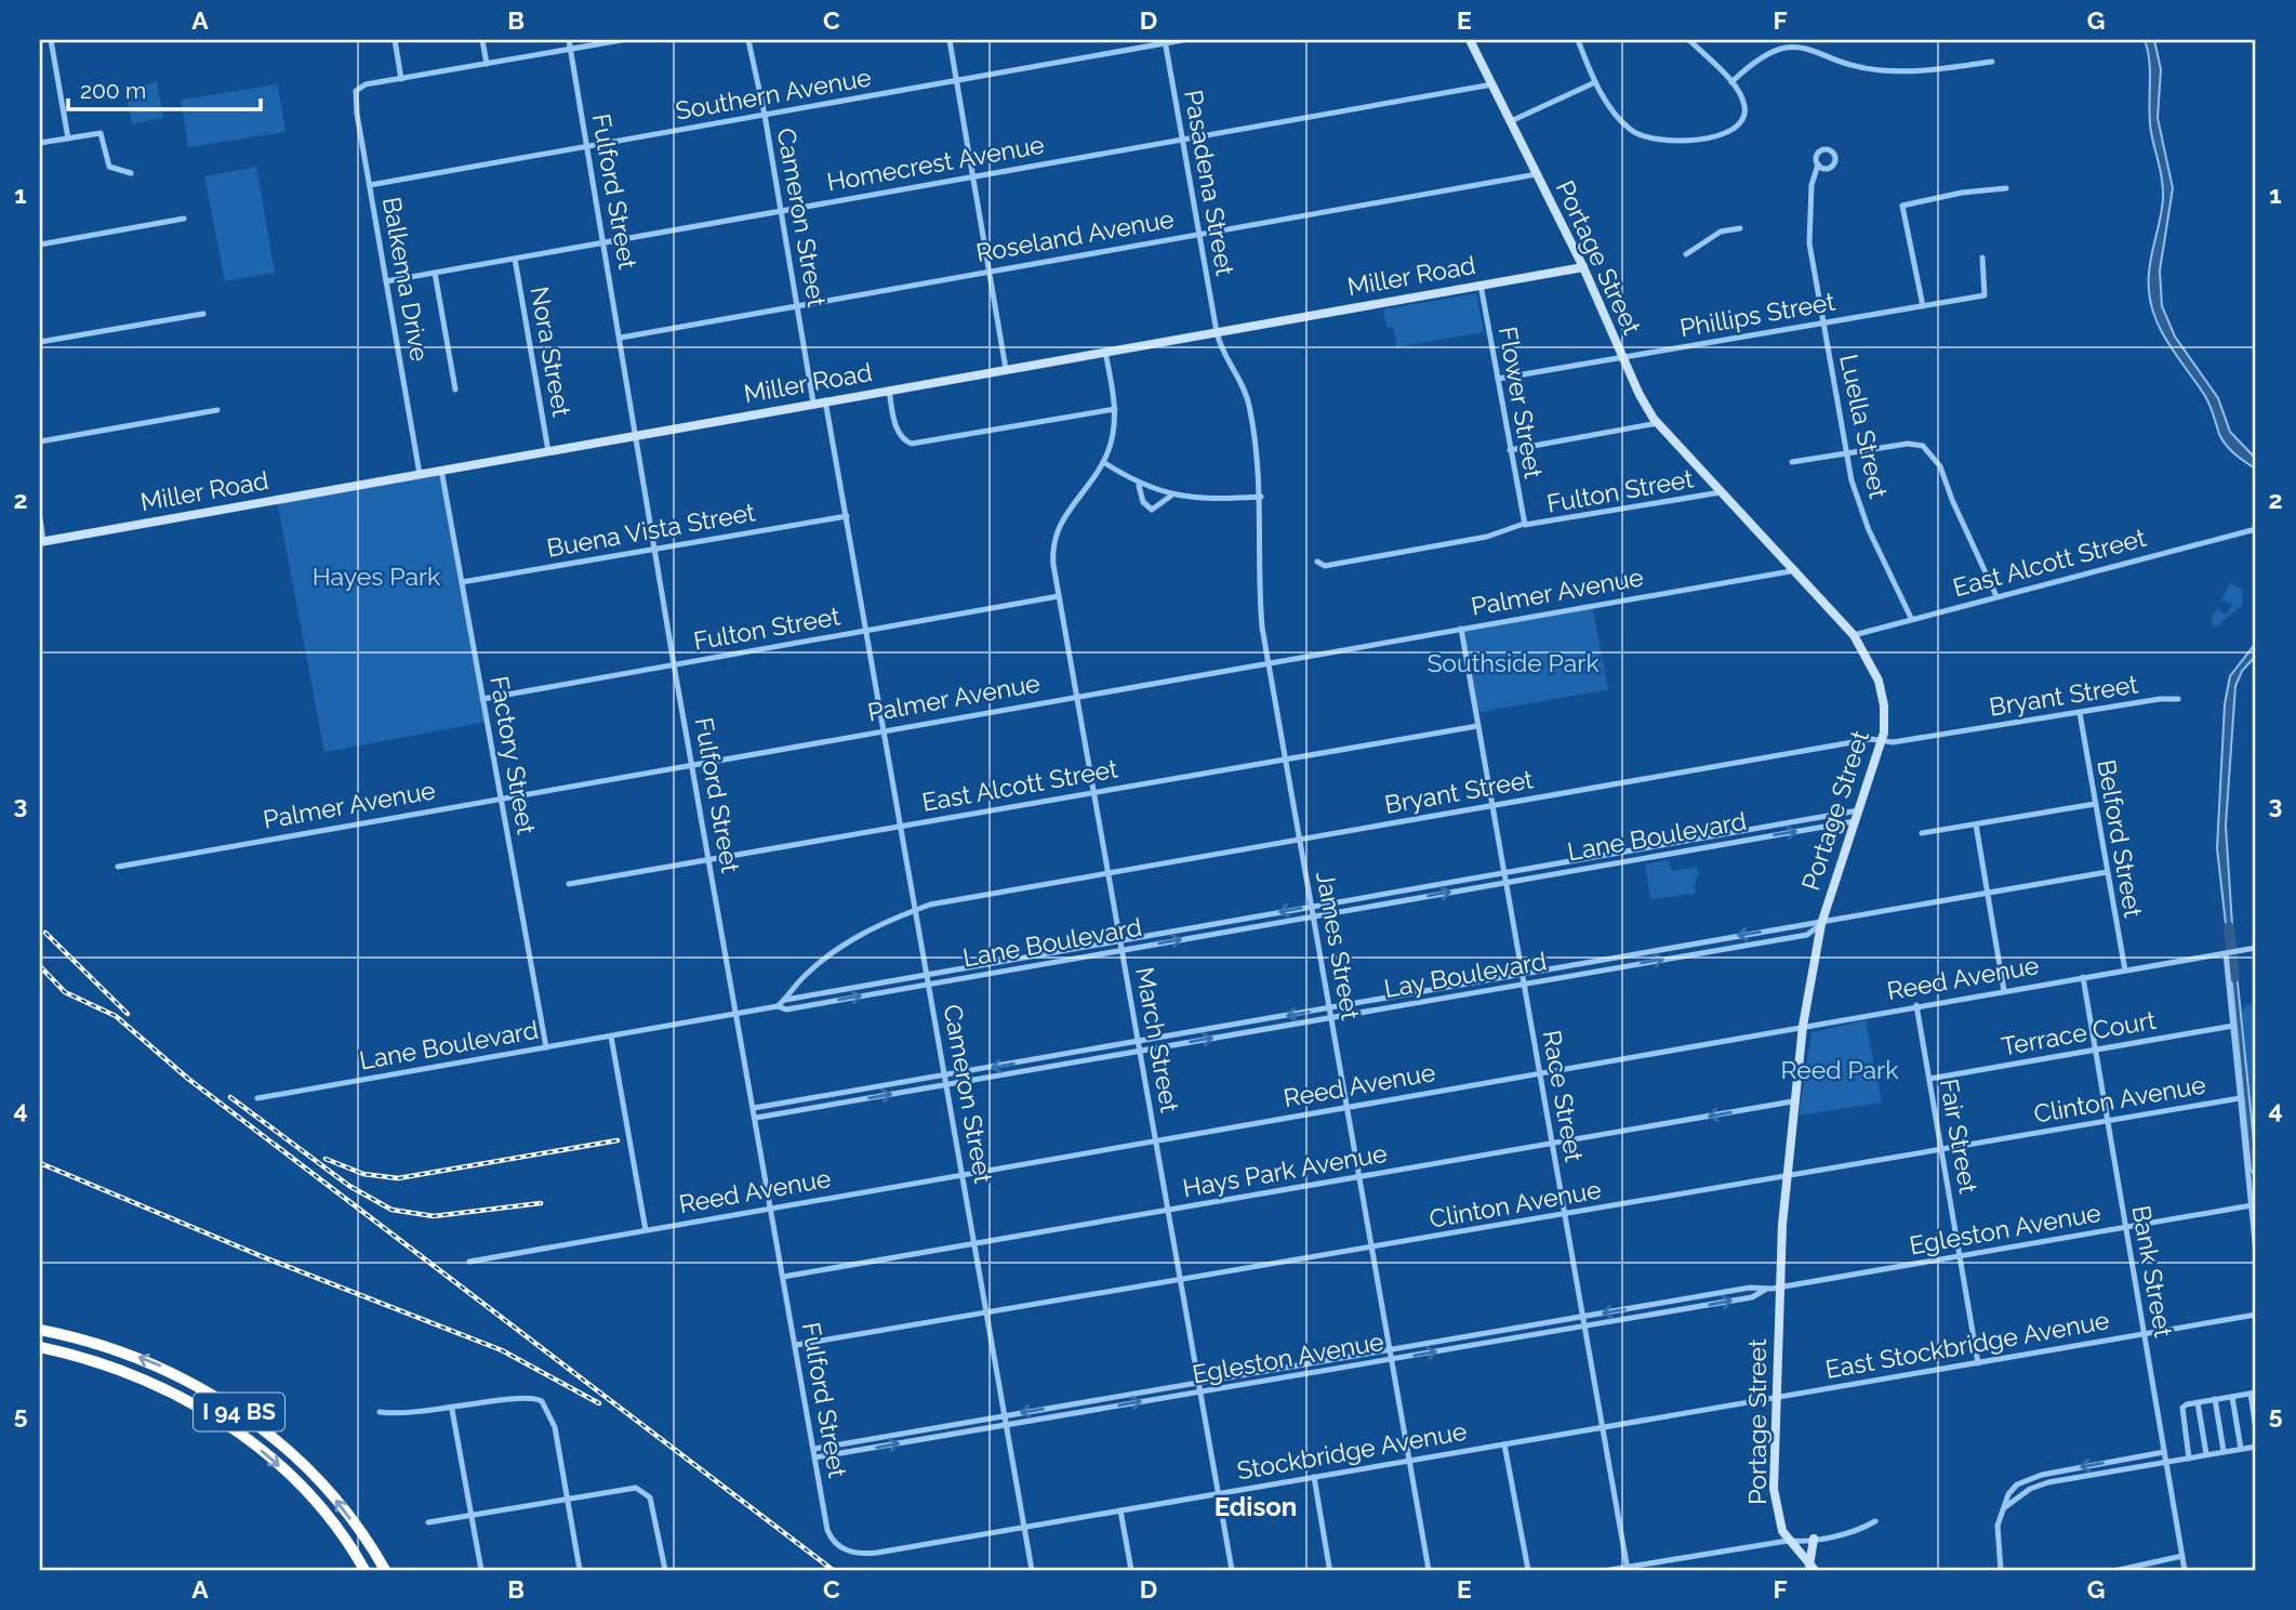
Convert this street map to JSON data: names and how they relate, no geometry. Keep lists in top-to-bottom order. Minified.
{"streets":{"highway":["I 94 BS"],"main road":["Portage Street","Miller Road"],"street":["Southern Avenue","Homecrest Avenue","Pasadena Street","Fulford Street","Cameron Street","Roseland Avenue","Balkema Drive","Phillips Street","Nora Street","Flower Street","Luella Street","Fulton Street","Buena Vista Street","East Alcott Street","Palmer Avenue","Bryant Street","Factory Street","Lane Boulevard","Belford Street","James Street","Lay Boulevard","Reed Avenue","Terrace Court","March Street","Race Street","Clinton Avenue","Fair Street","Hays Park Avenue","Egleston Avenue","Bank Street","East Stockbridge Avenue","Stockbridge Avenue"]},"crossings":[["Southern Avenue","Pasadena Street"],["Southern Avenue","Fulford Street"],["Southern Avenue","Cameron Street"],["Southern Avenue","Balkema Drive"],["Homecrest Avenue","Pasadena Street"],["Homecrest Avenue","Fulford Street"],["Homecrest Avenue","Cameron Street"],["Homecrest Avenue","Portage Street"],["Homecrest Avenue","Balkema Drive"],["Homecrest Avenue","Nora Street"],["Pasadena Street","Roseland Avenue"],["Pasadena Street","Miller Road"],["Pasadena Street","James Street"],["Fulford Street","Roseland Avenue"],["Fulford Street","Miller Road"],["Fulford Street","Fulton Street"],["Fulford Street","Buena Vista Street"],["Fulford Street","East Alcott Street"],["Fulford Street","Palmer Avenue"],["Fulford Street","Lane Boulevard"],["Fulford Street","Lay Boulevard"],["Fulford Street","Reed Avenue"],["Fulford Street","Clinton Avenue"],["Fulford Street","Hays Park Avenue"],["Fulford Street","Egleston Avenue"],["Fulford Street","Stockbridge Avenue"],["Cameron Street","Roseland Avenue"],["Cameron Street","Miller Road"],["Cameron Street","Fulton Street"],["Cameron Street","Buena Vista Street"],["Cameron Street","East Alcott Street"],["Cameron Street","Palmer Avenue"],["Cameron Street","Bryant Street"],["Cameron Street","Lane Boulevard"],["Cameron Street","Lay Boulevard"],["Cameron Street","Reed Avenue"],["Cameron Street","Clinton Avenue"],["Cameron Street","Hays Park Avenue"],["Cameron Street","Egleston Avenue"],["Cameron Street","Stockbridge Avenue"],["Roseland Avenue","Portage Street"],["Portage Street","Miller Road"],["Portage Street","Phillips Street"],["Portage Street","Fulton Street"],["Portage Street","East Alcott Street"],["Portage Street","Palmer Avenue"],["Portage Street","Bryant Street"],["Portage Street","Lane Boulevard"],["Portage Street","Lay Boulevard"],["Portage Street","Reed Avenue"],["Portage Street","Clinton Avenue"],["Portage Street","Hays Park Avenue"],["Portage Street","Egleston Avenue"],["Portage Street","East Stockbridge Avenue"],["Portage Street","Stockbridge Avenue"],["Miller Road","Balkema Drive"],["Miller Road","Nora Street"],["Miller Road","Flower Street"],["Miller Road","Factory Street"],["Miller Road","James Street"],["Miller Road","March Street"],["Phillips Street","Flower Street"],["Phillips Street","Luella Street"],["Flower Street","Fulton Street"],["Luella Street","East Alcott Street"],["Fulton Street","Factory Street"],["Fulton Street","March Street"],["Buena Vista Street","Factory Street"],["East Alcott Street","James Street"],["East Alcott Street","March Street"],["East Alcott Street","Race Street"],["Palmer Avenue","Factory Street"],["Palmer Avenue","James Street"],["Palmer Avenue","March Street"],["Palmer Avenue","Race Street"],["Bryant Street","Lane Boulevard"],["Bryant Street","Belford Street"],["Bryant Street","James Street"],["Bryant Street","March Street"],["Bryant Street","Race Street"],["Factory Street","Lane Boulevard"],["Lane Boulevard","James Street"],["Lane Boulevard","March Street"],["Lane Boulevard","Race Street"],["Belford Street","Lay Boulevard"],["Belford Street","Reed Avenue"],["James Street","Lay Boulevard"],["James Street","Reed Avenue"],["James Street","Clinton Avenue"],["James Street","Hays Park Avenue"],["James Street","Egleston Avenue"],["James Street","Stockbridge Avenue"],["Lay Boulevard","March Street"],["Lay Boulevard","Race Street"],["Reed Avenue","March Street"],["Reed Avenue","Race Street"],["Reed Avenue","Fair Street"],["Reed Avenue","Bank Street"],["Terrace Court","Fair Street"],["Terrace Court","Bank Street"],["March Street","Clinton Avenue"],["March Street","Hays Park Avenue"],["March Street","Egleston Avenue"],["March Street","Stockbridge Avenue"],["Race Street","Clinton Avenue"],["Race Street","Hays Park Avenue"],["Race Street","Egleston Avenue"],["Race Street","Stockbridge Avenue"],["Clinton Avenue","Fair Street"],["Clinton Avenue","Bank Street"],["Fair Street","Egleston Avenue"],["Fair Street","East Stockbridge Avenue"],["Egleston Avenue","Bank Street"],["Bank Street","East Stockbridge Avenue"],["East Stockbridge Avenue","Stockbridge Avenue"]],"districts":["Edison"],"parks":["Hayes Park","Southside Park","Reed Park"],"scale_bar":"200 m","grid":{"columns":["A","B","C","D","E","F","G"],"rows":["1","2","3","4","5"]}}
